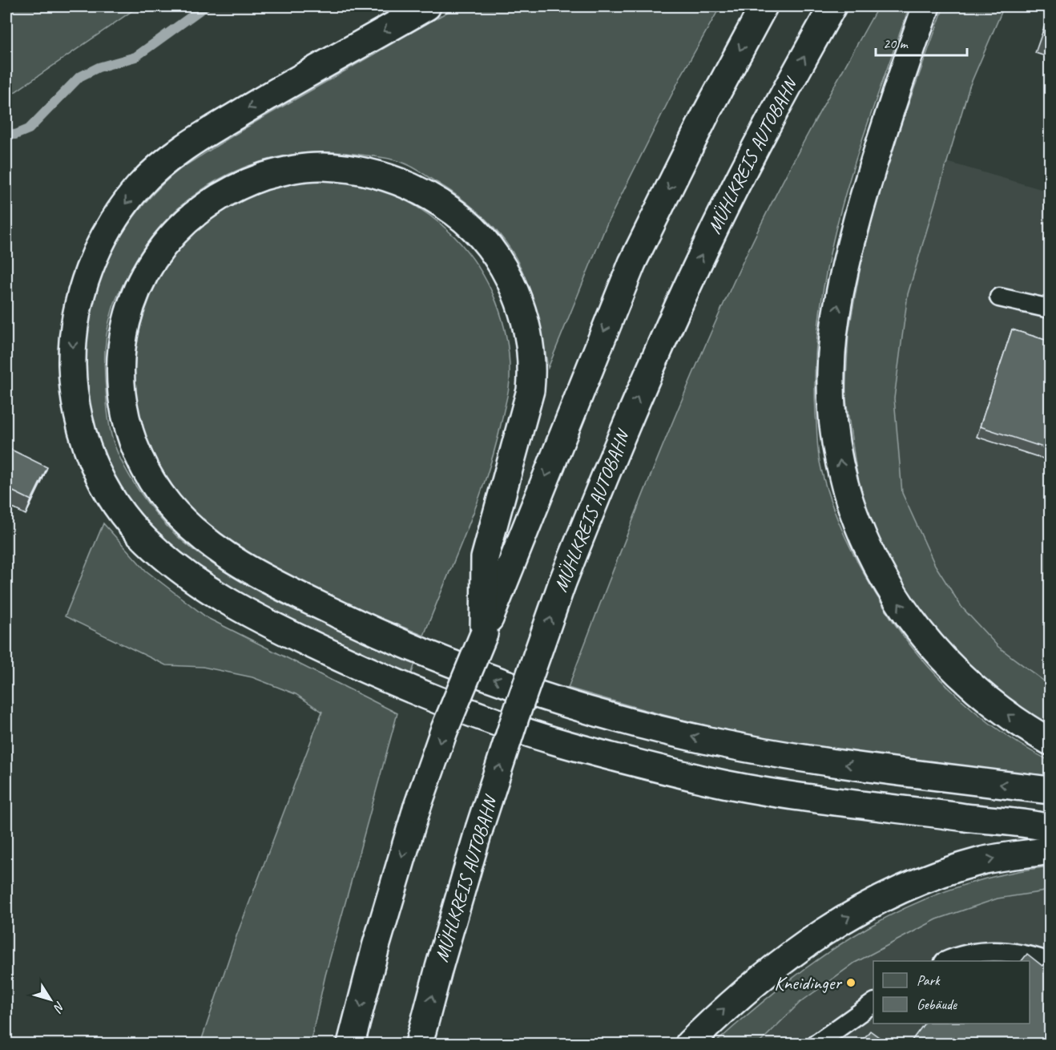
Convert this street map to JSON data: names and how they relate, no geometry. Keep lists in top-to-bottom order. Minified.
{"streets":{"highway":["MÜHLKREIS AUTOBAHN"]},"places":["Kneidinger"],"legend":["Park","Gebäude"],"scale_bar":"20 m","north":"bottom right"}
